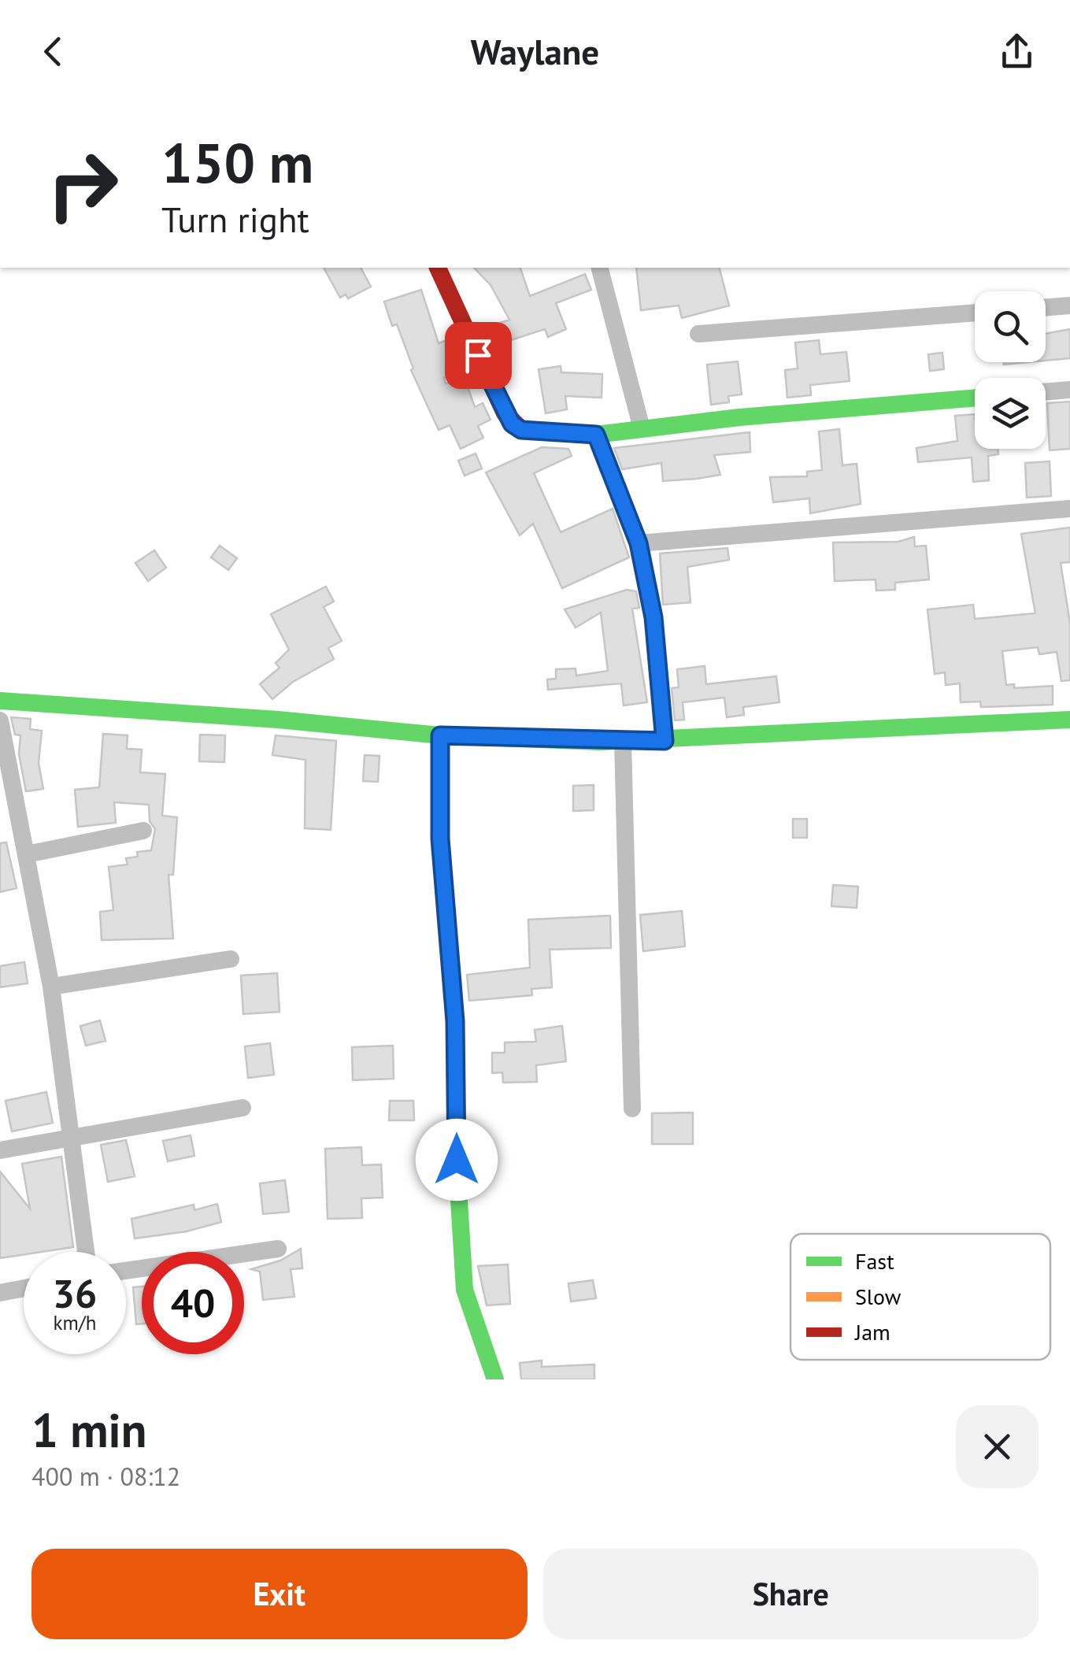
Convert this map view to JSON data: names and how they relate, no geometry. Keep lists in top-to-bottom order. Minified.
{"legend":["Fast","Slow","Jam"],"page":{"header":"Waylane","turn":["150 m","Turn right"],"speed":"36 km/h","limit":"40","heading":["1 min","400 m · 08:12"],"buttons":["Exit","Share"]}}
